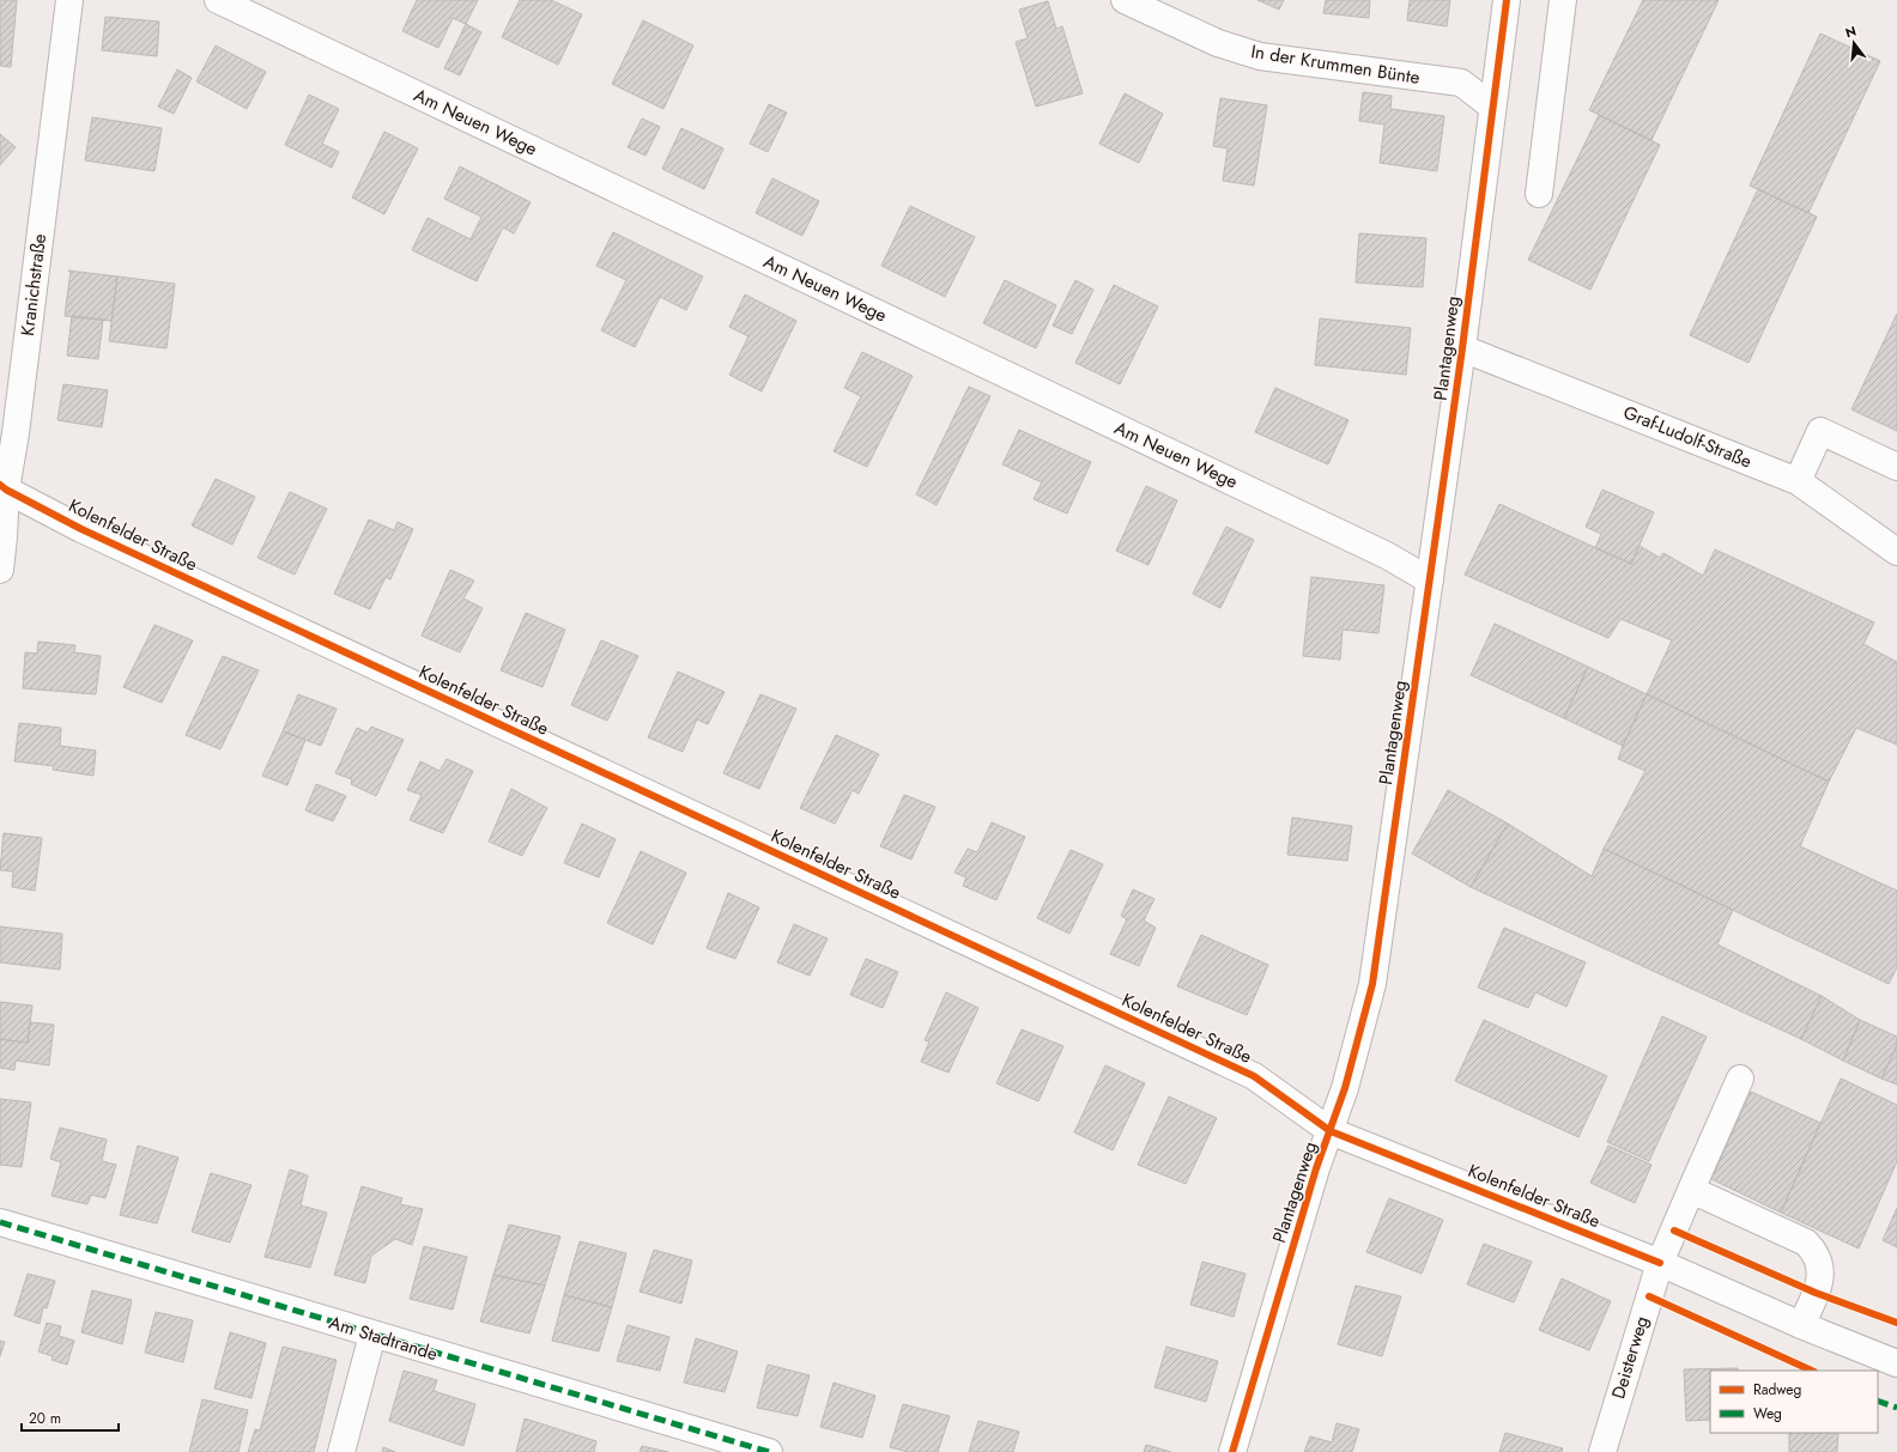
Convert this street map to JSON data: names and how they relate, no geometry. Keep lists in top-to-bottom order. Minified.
{"streets":{"street":["In der Krummen Bünte","Am Neuen Wege","Kranichstraße","Plantagenweg","Graf-Ludolf-Straße","Kolenfelder Straße","Am Stadtrande","Deisterweg"]},"crossings":[["In der Krummen Bünte","Plantagenweg"],["Am Neuen Wege","Plantagenweg"],["Kranichstraße","Kolenfelder Straße"],["Plantagenweg","Graf-Ludolf-Straße"],["Plantagenweg","Kolenfelder Straße"],["Kolenfelder Straße","Deisterweg"]],"legend":["Radweg","Weg"],"scale_bar":"20 m","north":"top"}
